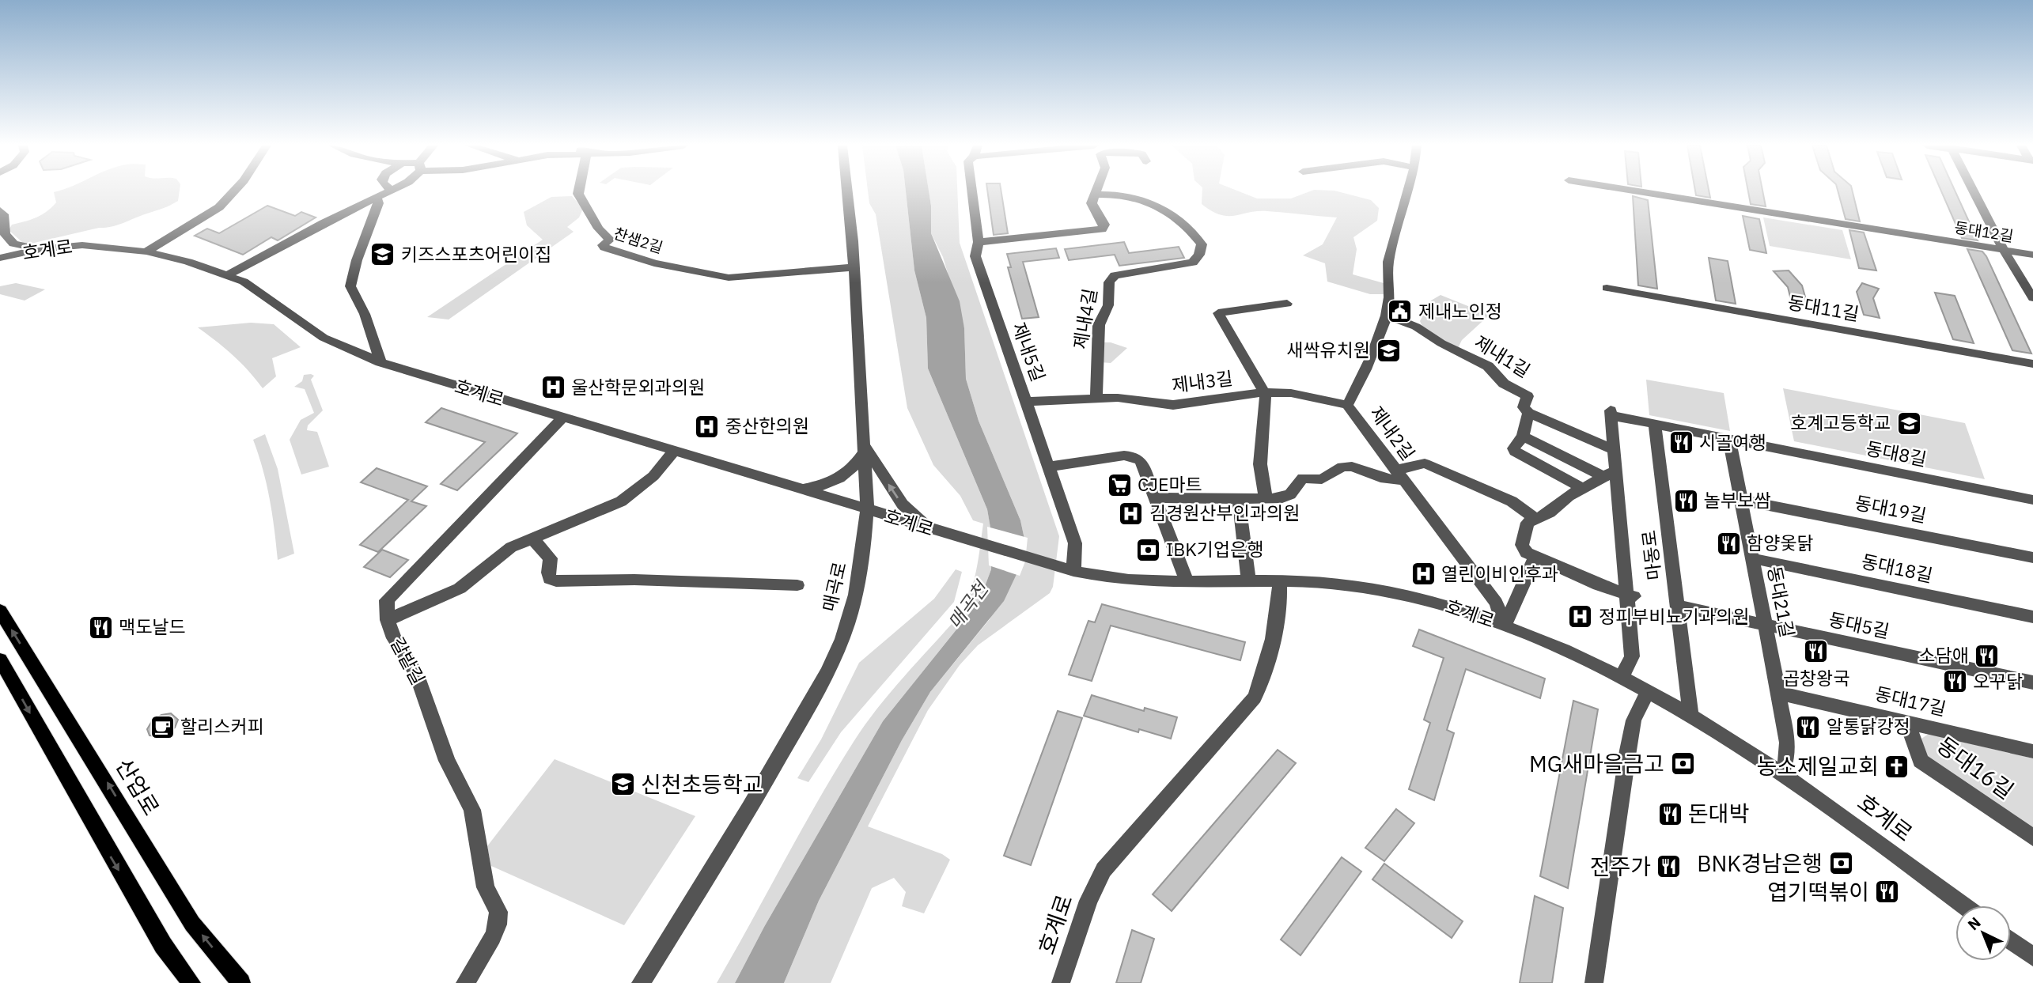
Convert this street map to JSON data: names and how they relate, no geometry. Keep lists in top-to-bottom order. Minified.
{"streets":{"main road":["산업로"],"street":["동대12길","찬샘2길","호계로","동대11길","제내4길","제내5길","제내1길","제내3길","제내2길","동대8길","동대19길","마동로","동대18길","매곡로","동대21길","동대5길","갈밭길","동대17길","동대16길"]},"crossings":[["찬샘2길","매곡로"],["호계로","제내5길"],["호계로","제내2길"],["호계로","마동로"],["호계로","매곡로"],["호계로","동대21길"],["호계로","갈밭길"],["제내4길","제내3길"],["제내5길","제내3길"],["제내1길","제내2길"],["제내3길","제내2길"],["동대8길","마동로"],["동대8길","동대21길"],["동대19길","동대21길"],["마동로","동대5길"],["동대18길","동대21길"],["동대21길","동대5길"],["동대21길","동대17길"],["동대17길","동대16길"]],"water":["매곡천"],"places":{"school or university":["키즈스포츠어린이집","새싹유치원","호계고등학교","신천초등학교"],"public building":["제내노인정"],"hospital":["울산학문외과의원","중산한의원","김경원산부인과의원","열린이비인후과","정피부비뇨기과의원"],"restaurant":["시골여행","놀부보쌈","함양옻닭","맥도날드","곱창왕국","소담애","오꾸닭","알통닭강정","돈대박","전주가","엽기떡볶이"],"supermarket":["CJE마트"],"bank":["IBK기업은행","MG새마을금고","BNK경남은행"],"cafe":["할리스커피"],"church":["농소제일교회"]},"north":"top left"}
